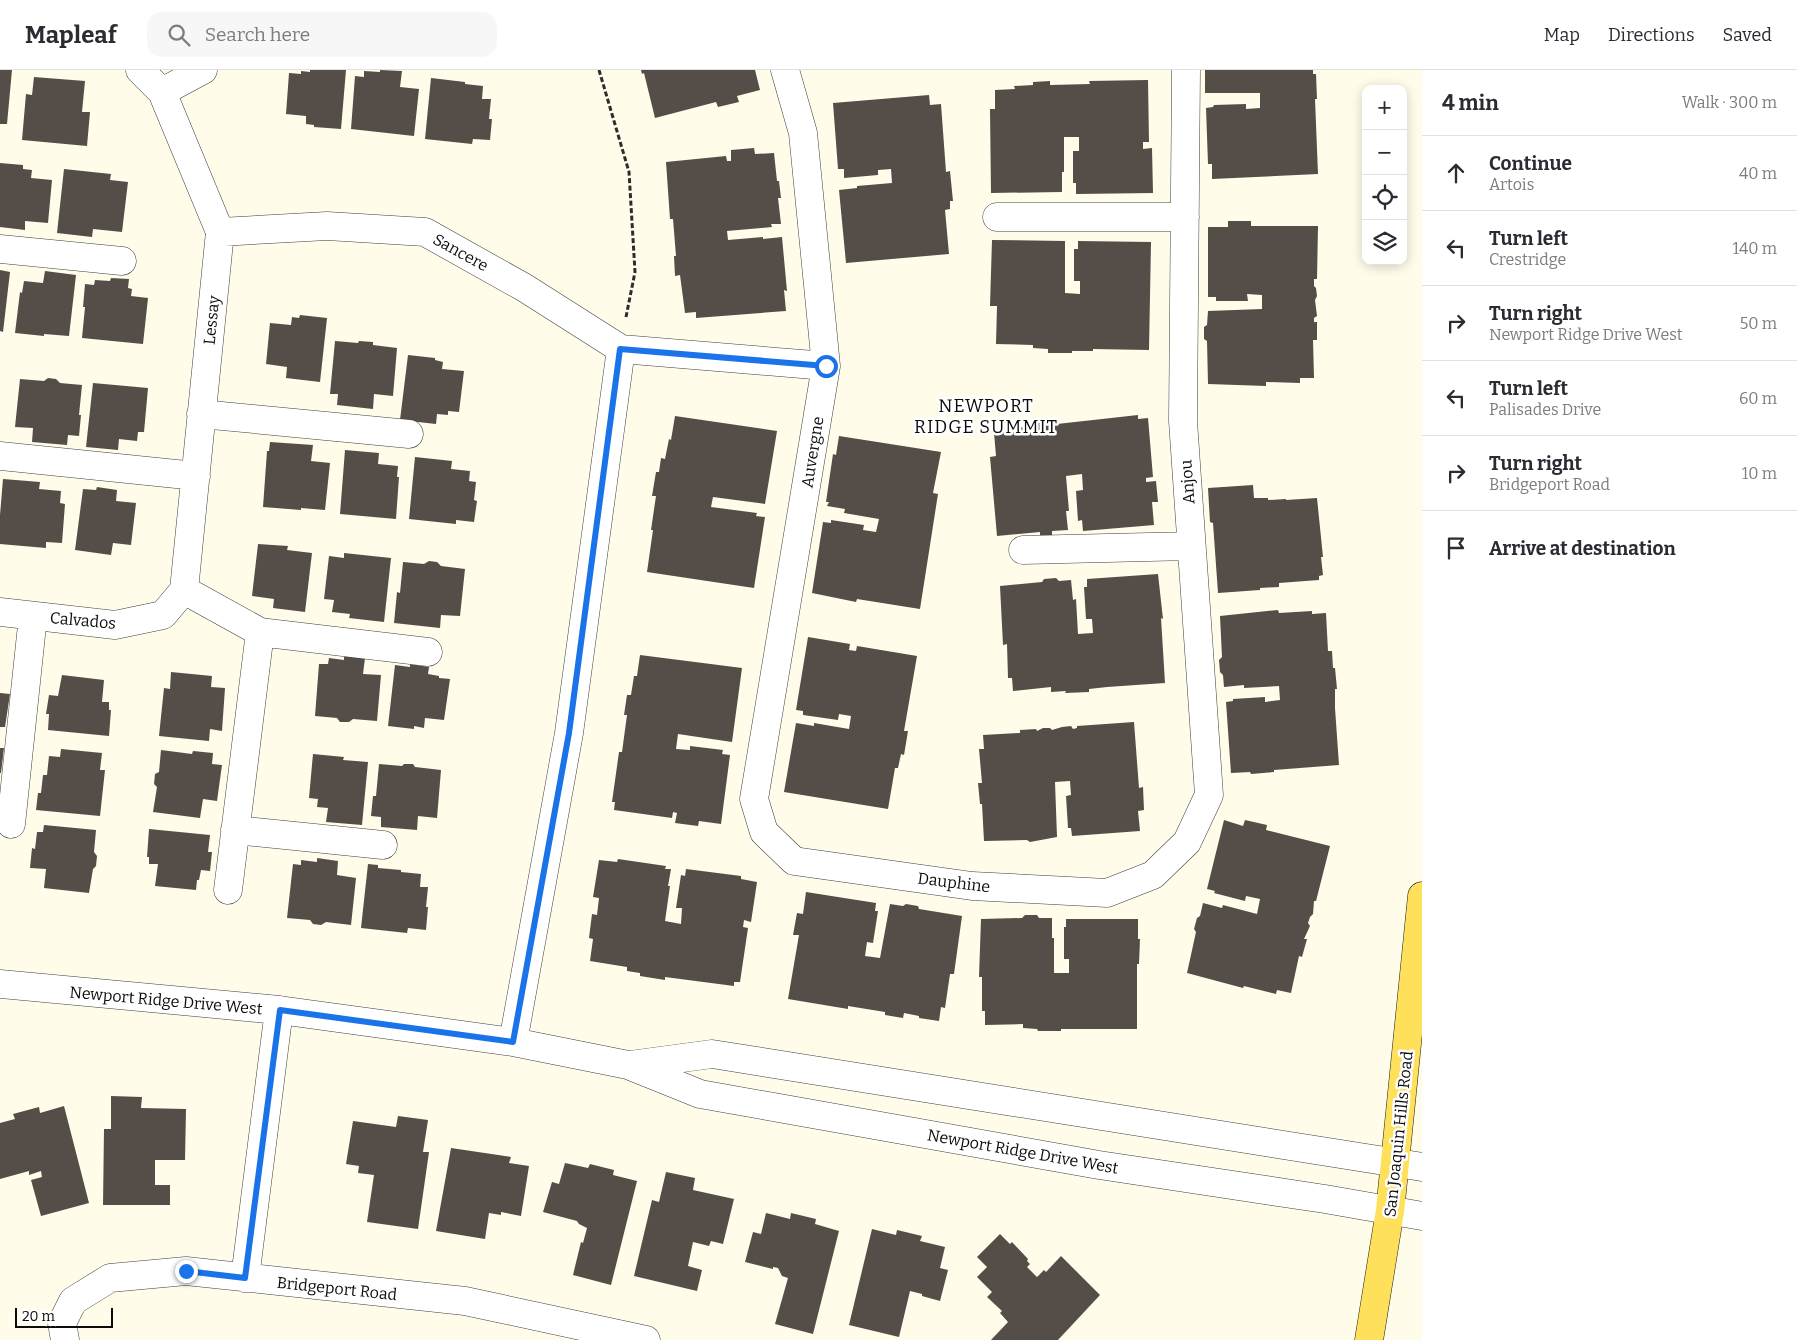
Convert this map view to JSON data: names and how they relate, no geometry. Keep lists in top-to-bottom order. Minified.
{"streets":{"main road":["San Joaquin Hills Road"],"street":["Sancere","Lessay","Auvergne","Anjou","Calvados","Dauphine","Newport Ridge Drive West","Bridgeport Road"]},"crossings":[["Sancere","Lessay"],["Lessay","Calvados"],["Auvergne","Dauphine"],["Anjou","Dauphine"],["Newport Ridge Drive West","San Joaquin Hills Road"]],"districts":["NEWPORT RIDGE SUMMIT"],"scale_bar":"20 m","page":{"header":"Mapleaf","search":"Search here","nav":["Map","Directions","Saved"],"heading":["4 min","Walk · 300 m"],"map_buttons":["+","−"],"list":[["Continue","Artois","40 m"],["Turn left","Crestridge","140 m"],["Turn right","Newport Ridge Drive West","50 m"],["Turn left","Palisades Drive","60 m"],["Turn right","Bridgeport Road","10 m"],"Arrive at destination"],"scale":"20 m"}}
